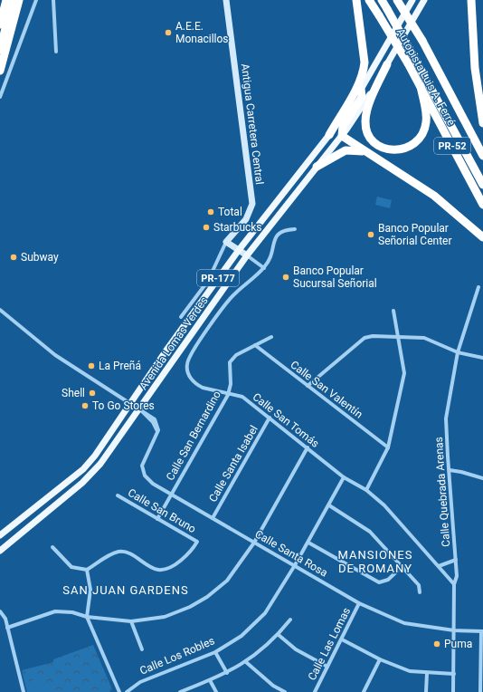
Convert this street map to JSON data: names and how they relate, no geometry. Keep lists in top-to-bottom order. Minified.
{"streets":{"highway":["Autopista Luis A. Ferré","PR-52"],"main road":["PR-177","Avenida Lomas Verdes"],"street":["Antigua Carretera Central","Calle San Valentín","Calle San Tomás","Calle San Bernardino","Calle Santa Isabel","Calle Quebrada Arenas","Calle San Bruno","Calle Santa Rosa","Calle Las Lomas","Calle Los Robles"]},"crossings":[["Avenida Lomas Verdes","Calle Santa Rosa"],["Calle San Valentín","Calle San Bernardino"],["Calle San Tomás","Calle San Bernardino"],["Calle San Tomás","Calle Santa Isabel"],["Calle San Tomás","Calle Quebrada Arenas"],["Calle San Tomás","Calle Los Robles"],["Calle San Bernardino","Calle San Bruno"],["Calle San Bernardino","Calle Santa Rosa"],["Calle Santa Isabel","Calle Santa Rosa"],["Calle Quebrada Arenas","Calle Santa Rosa"],["Calle Santa Rosa","Calle Las Lomas"],["Calle Santa Rosa","Calle Los Robles"]],"districts":["MANSIONES DE ROMANY","SAN JUAN GARDENS"],"places":["A.E.E. Monacillos","Total","Starbucks","Banco Popular Señorial Center","Subway","Banco Popular Sucursal Señorial","La Preñá","Shell","To Go Stores","Puma"]}
